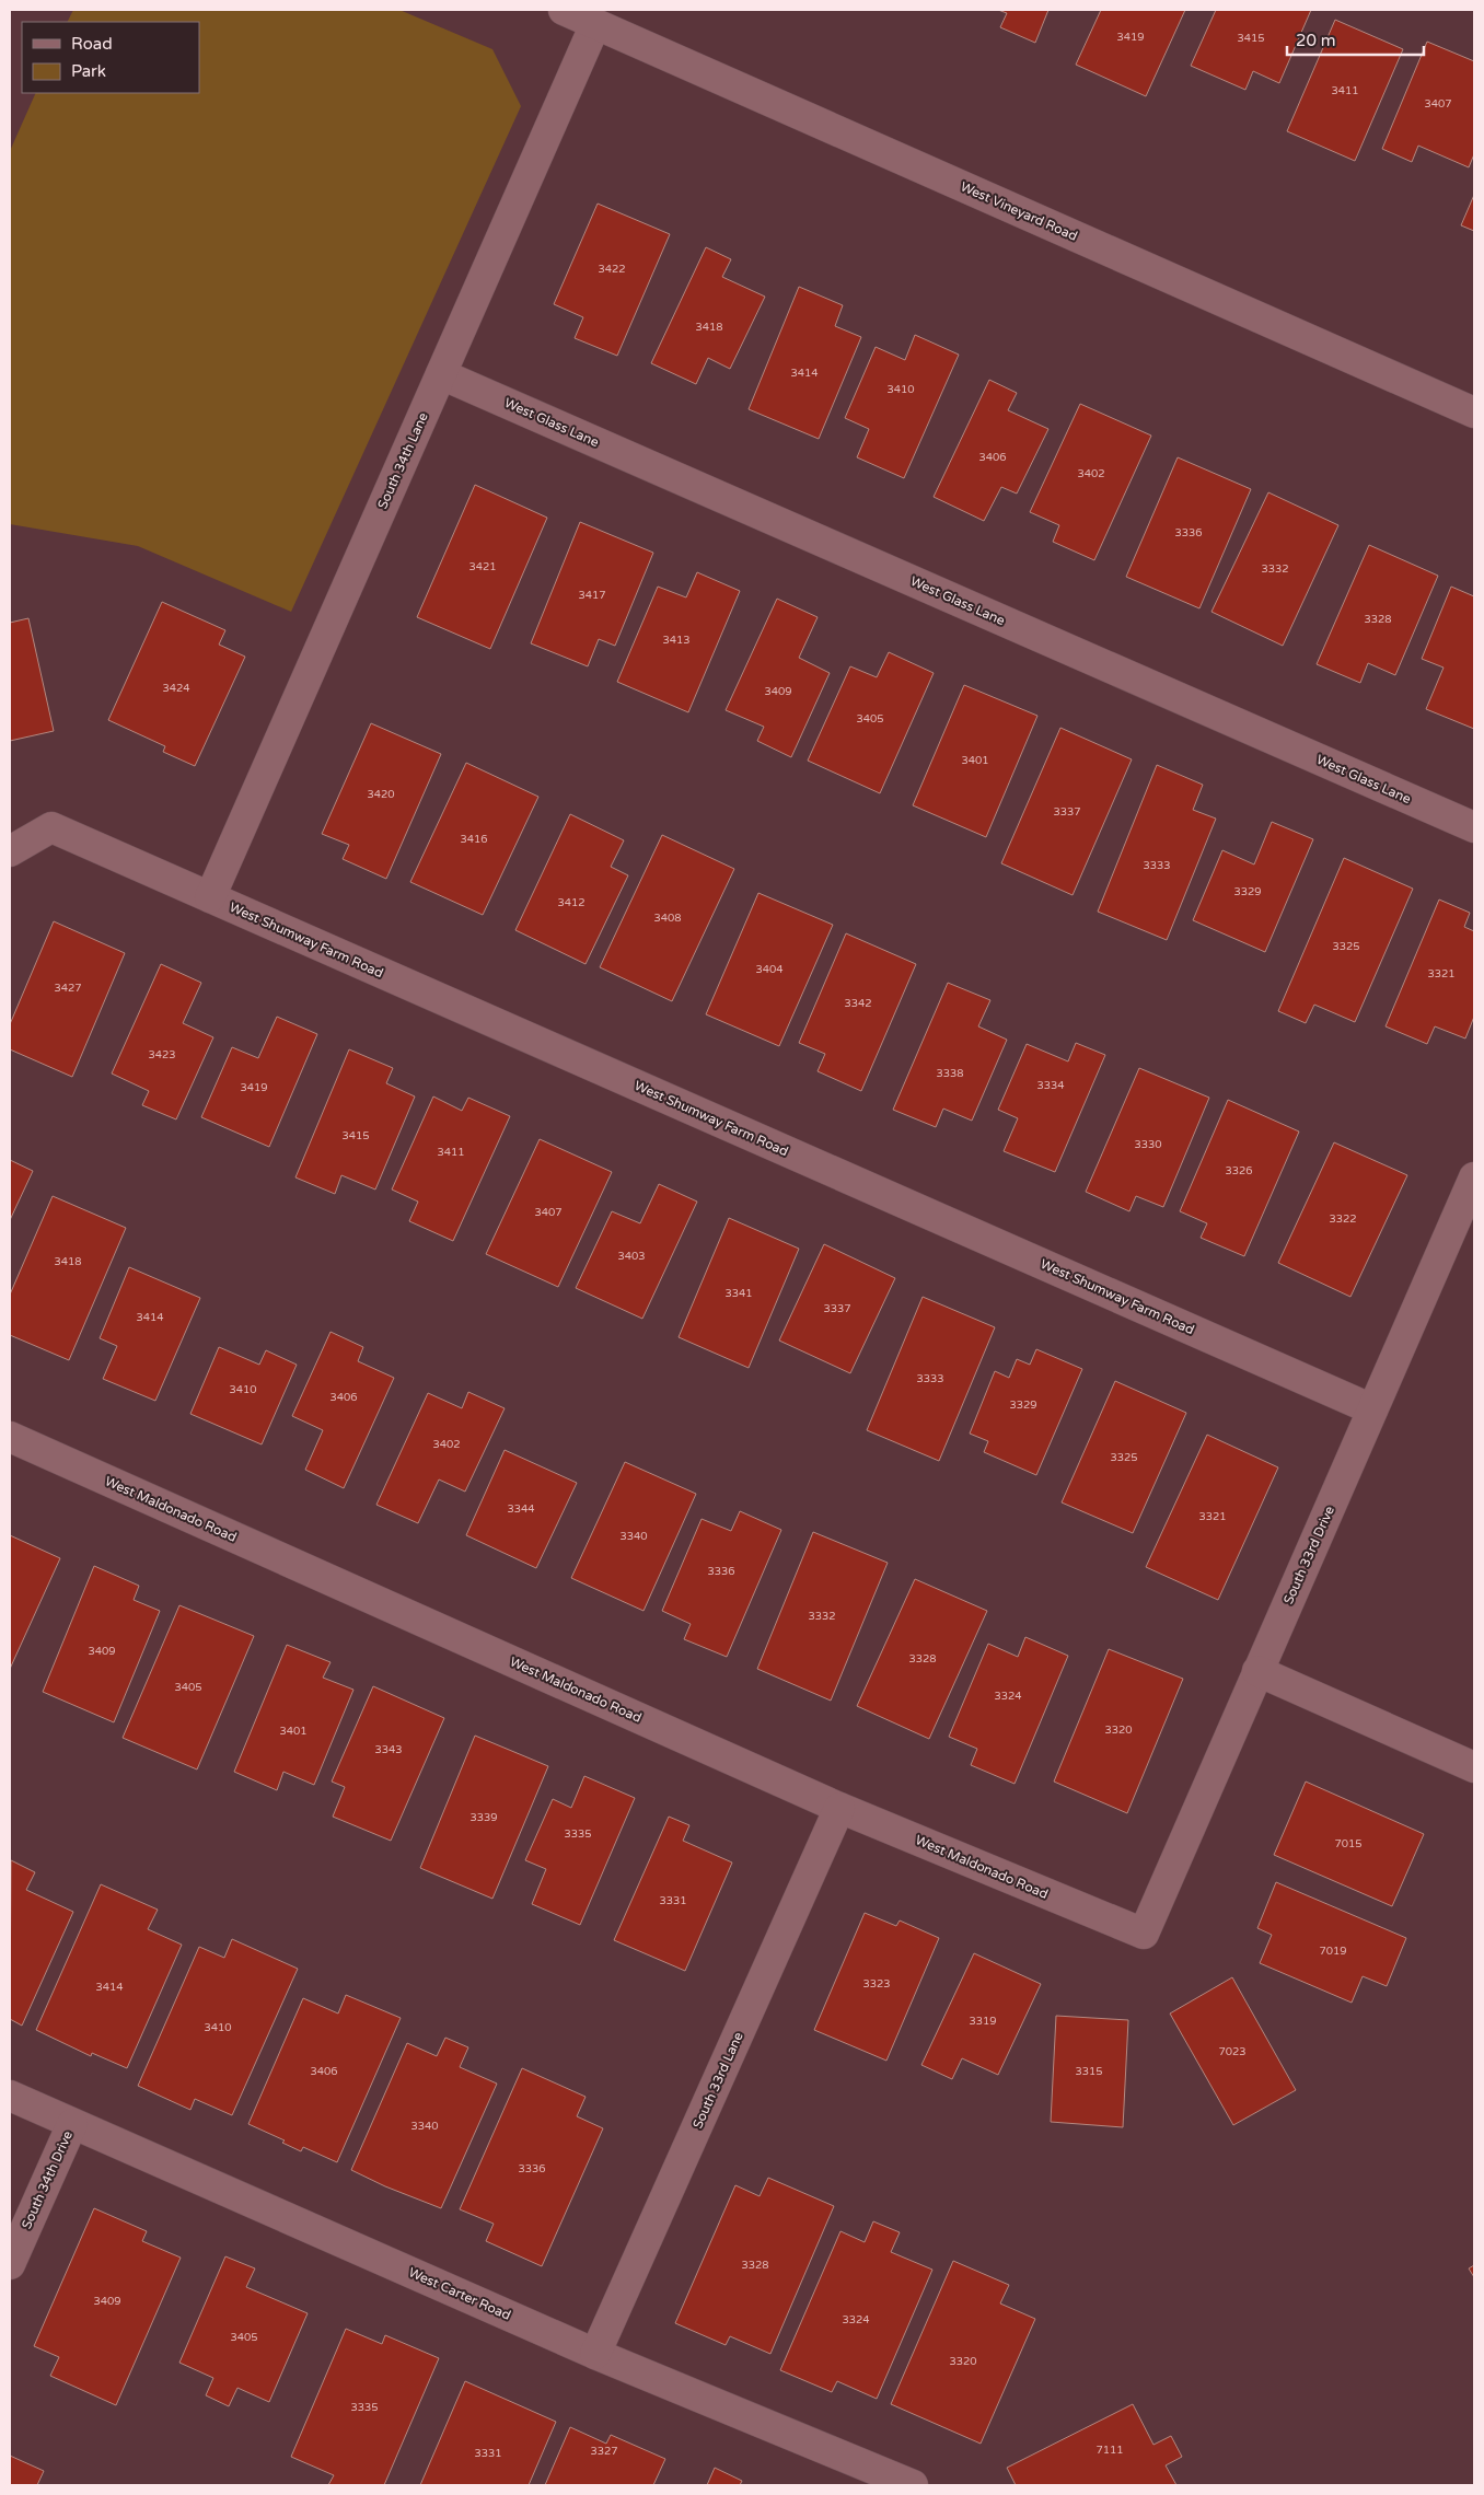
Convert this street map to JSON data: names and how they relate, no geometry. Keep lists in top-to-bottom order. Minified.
{"streets":{"street":["West Vineyard Road","West Glass Lane","South 34th Lane","West Shumway Farm Road","West Maldonado Road","South 33rd Drive","South 33rd Lane","South 34th Drive","West Carter Road"]},"crossings":[["West Vineyard Road","South 34th Lane"],["West Glass Lane","South 34th Lane"],["South 34th Lane","West Shumway Farm Road"],["West Shumway Farm Road","South 33rd Drive"],["West Maldonado Road","South 33rd Drive"],["West Maldonado Road","South 33rd Lane"],["South 33rd Lane","West Carter Road"],["South 34th Drive","West Carter Road"]],"house_numbers":["3419","3415","3411","3407","3422","3418","3414","3410","3406","3402","3336","3421","3332","3417","3328","3413","3424","3409","3405","3401","3420","3337","3416","3333","3329","3412","3408","3325","3404","3321","3427","3342","3423","3338","3334","3419","3415","3330","3411","3326","3407","3322","3403","3418","3341","3337","3414","3333","3410","3406","3329","3402","3325","3344","3321","3340","3336","3332","3409","3328","3405","3324","3320","3401","3343","3339","3335","7015","3331","7019","3323","3414","3319","3410","7023","3406","3315","3340","3336","3328","3409","3324","3405","3320","3335","7111","3327","3331"],"legend":["Road","Park"],"scale_bar":"20 m"}
